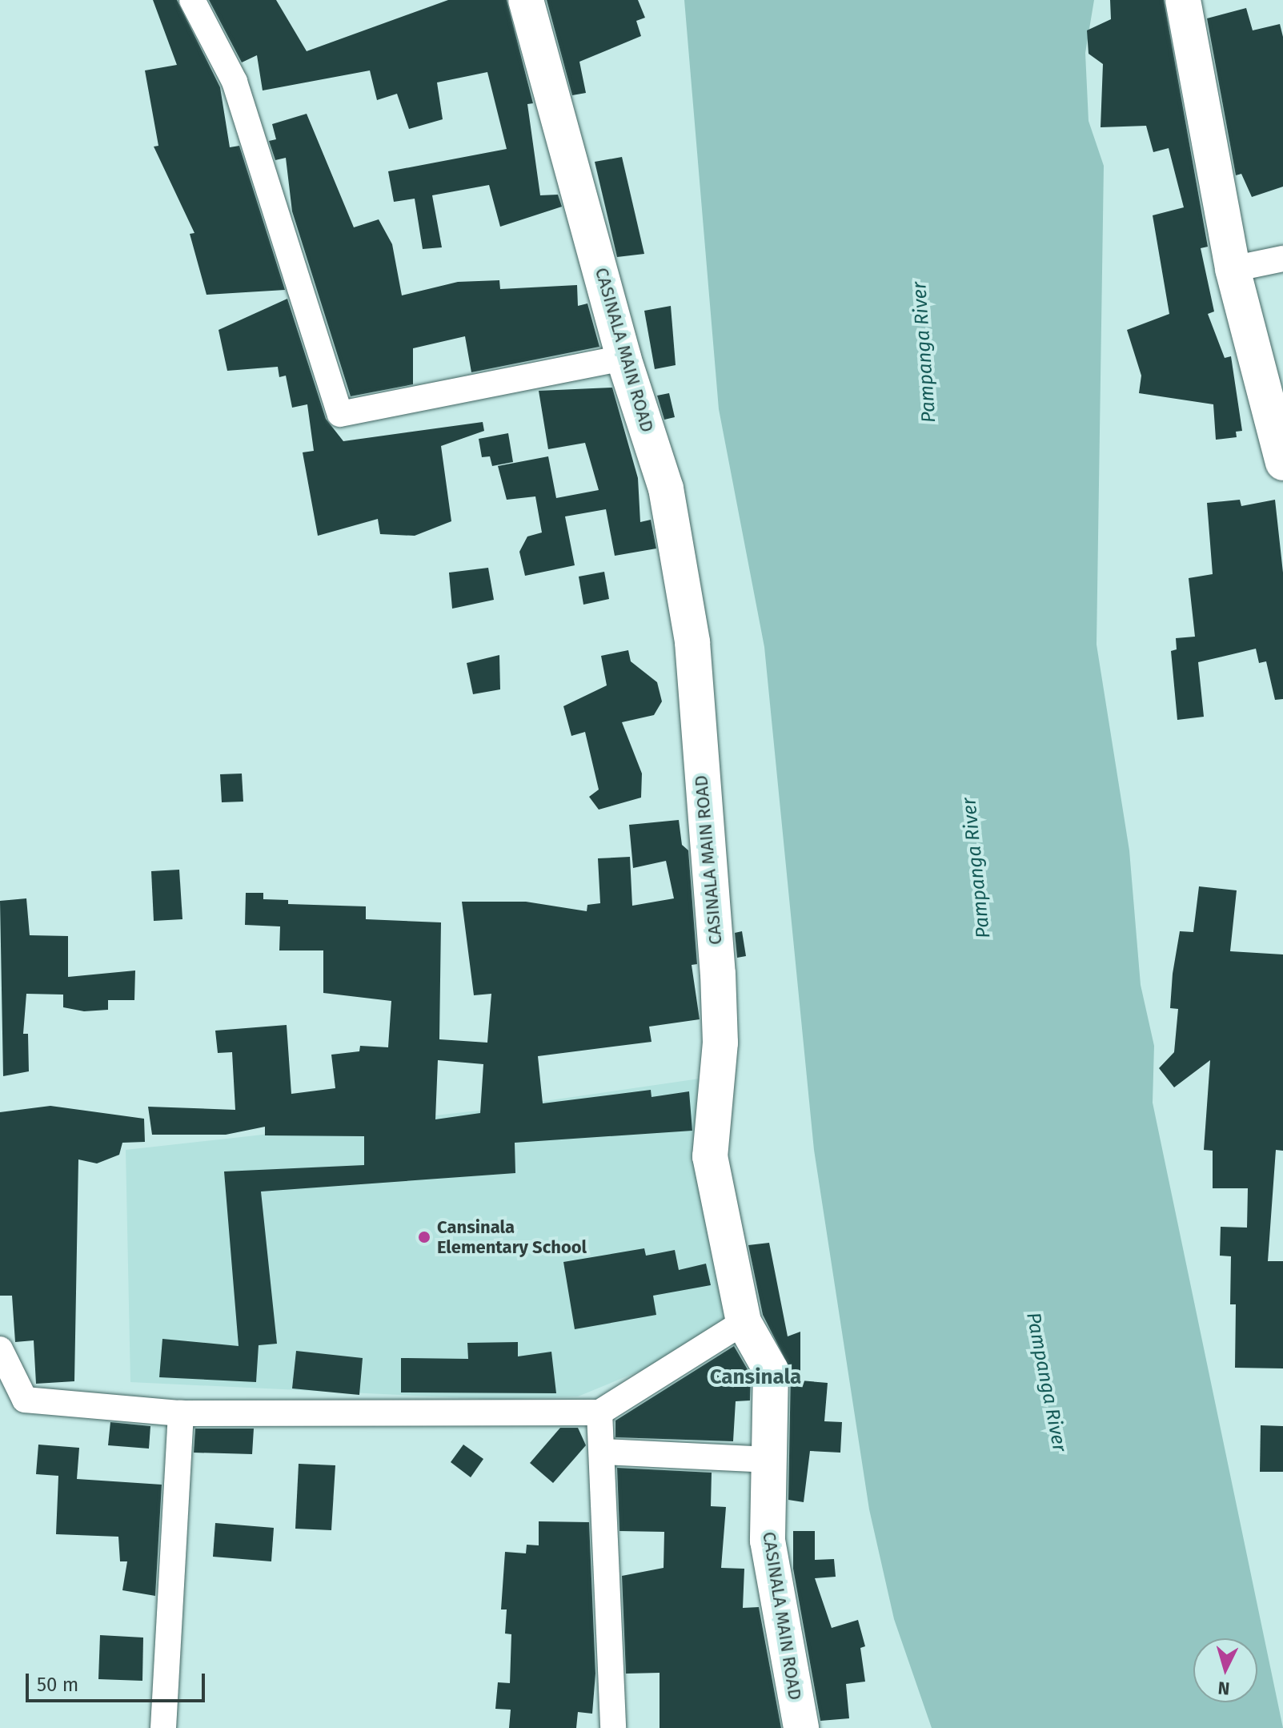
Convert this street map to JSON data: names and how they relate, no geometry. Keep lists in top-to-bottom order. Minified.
{"streets":{"street":["CASINALA MAIN ROAD"]},"districts":["Cansinala"],"water":["Pampanga River"],"places":["Cansinala Elementary School"],"scale_bar":"50 m","north":"bottom"}
